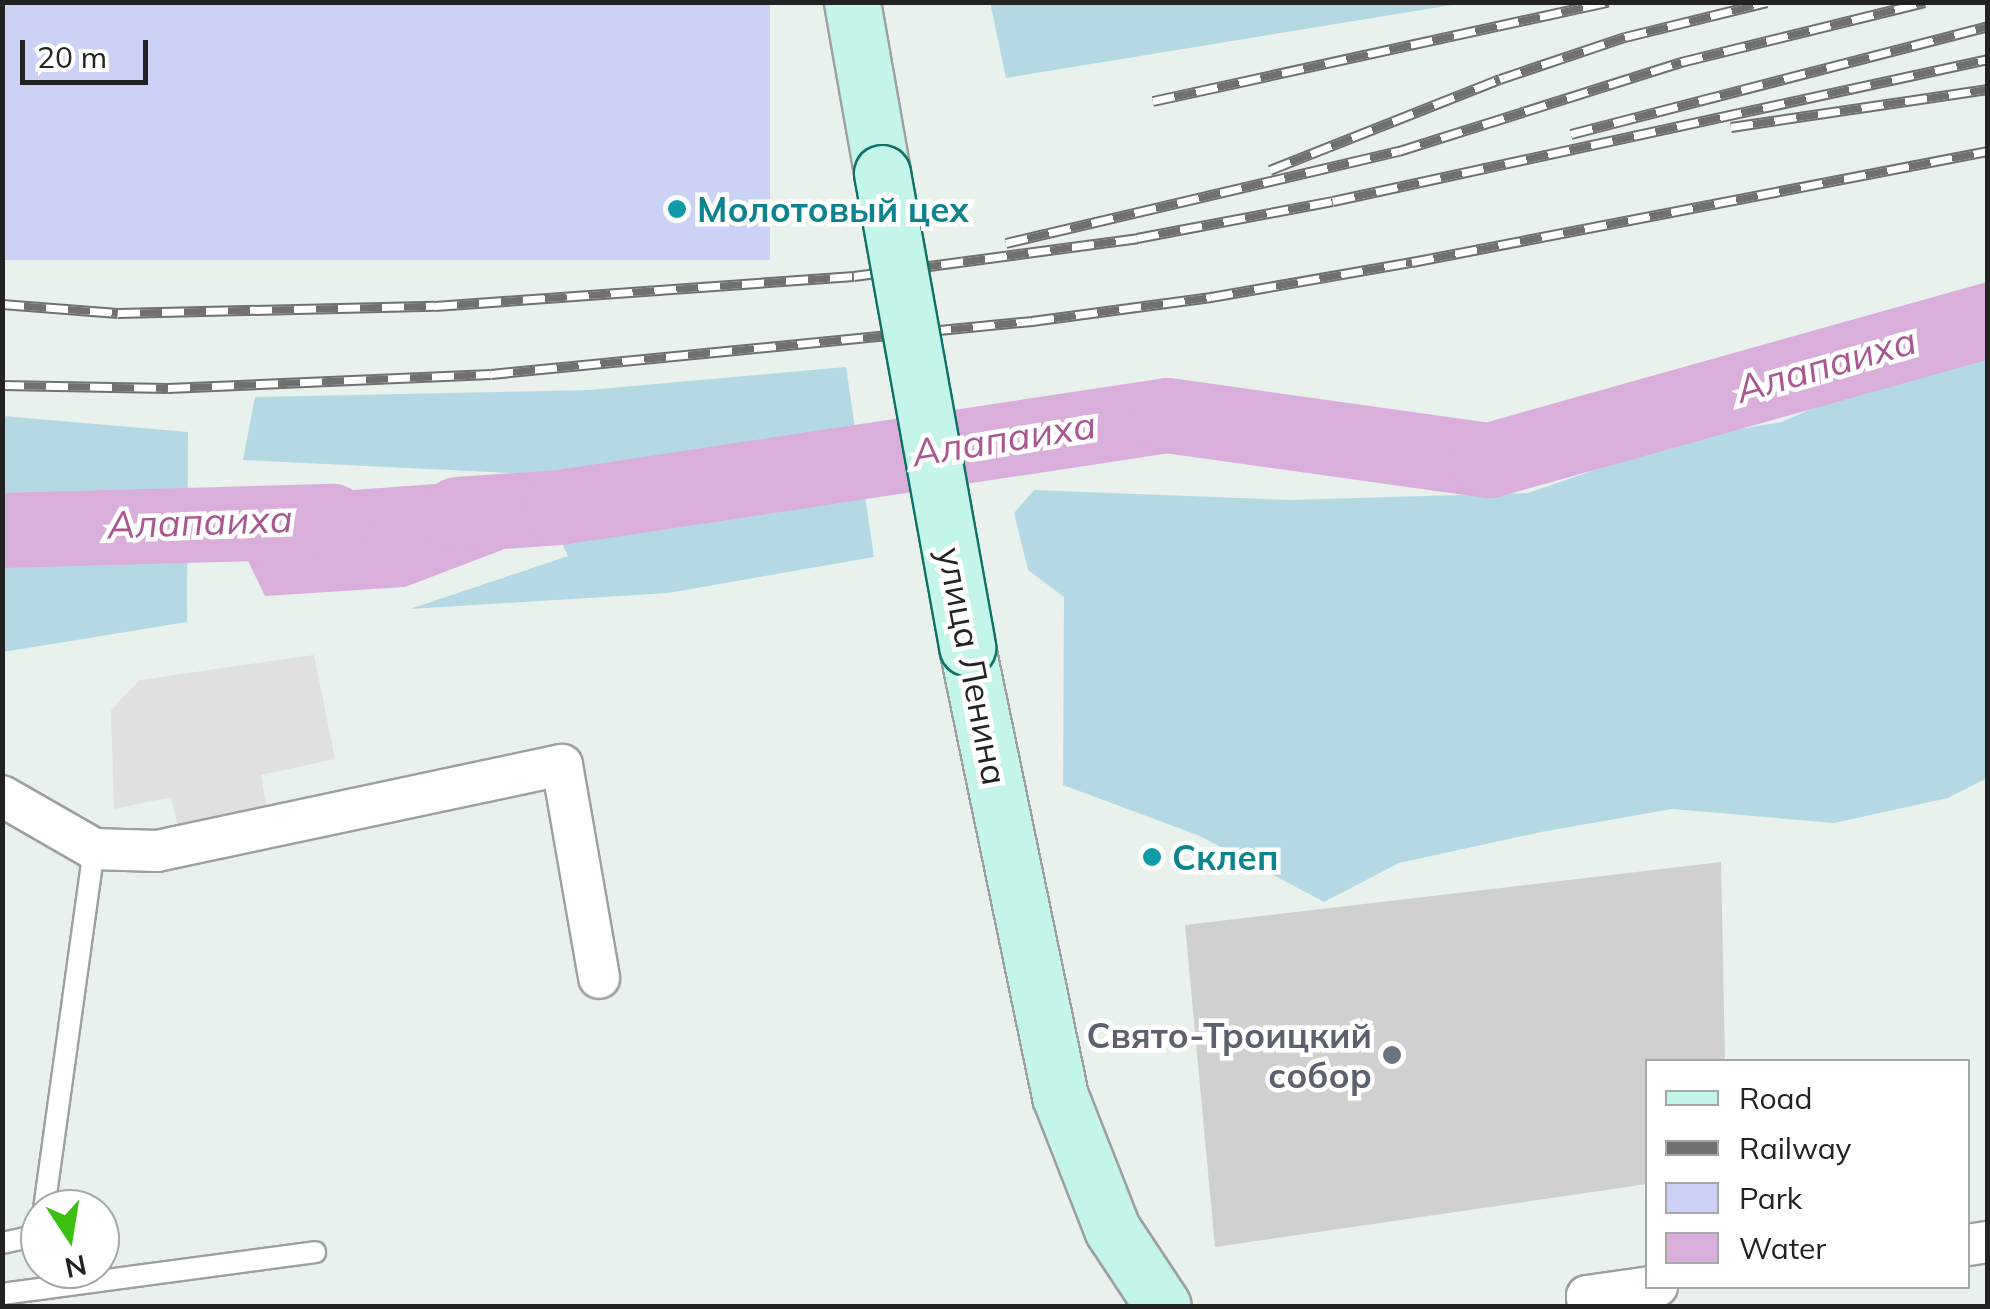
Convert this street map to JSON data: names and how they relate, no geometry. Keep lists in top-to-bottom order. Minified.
{"streets":{"main road":["улица Ленина"]},"water":["Алапаиха"],"places":["Молотовый цех","Склеп","Свято-Троицкий собор"],"legend":["Road","Railway","Park","Water"],"scale_bar":"20 m","north":"bottom"}
